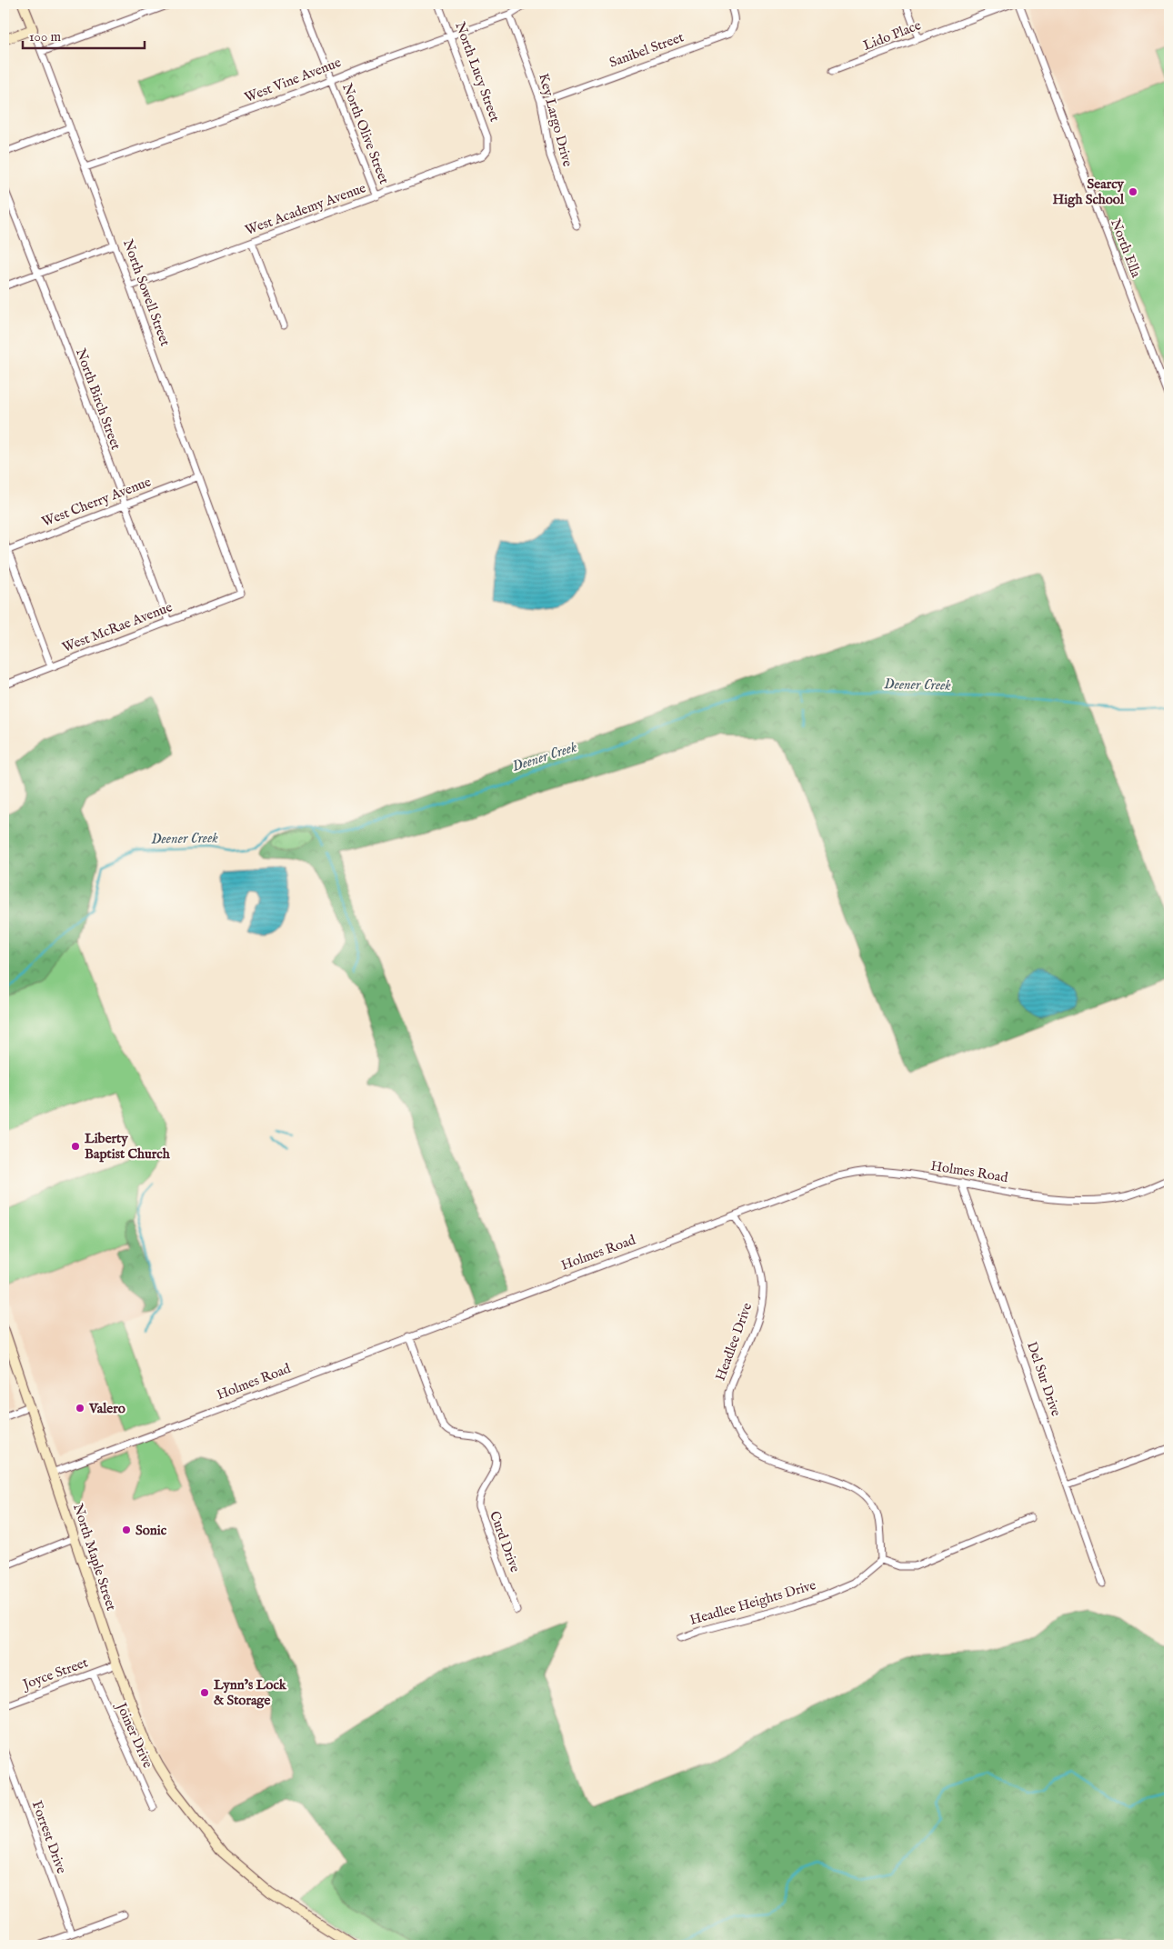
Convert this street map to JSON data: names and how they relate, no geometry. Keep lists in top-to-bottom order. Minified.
{"streets":{"main road":["North Sowell Street","North Maple Street"],"street":["Lido Place","Sanibel Street","North Lucy Street","West Vine Avenue","Key Largo Drive","North Olive Street","West Academy Avenue","North Ella","North Birch Street","West Cherry Avenue","West McRae Avenue","Holmes Road","Headlee Drive","Del Sur Drive","Curd Drive","Headlee Heights Drive","Joyce Street","Joiner Drive","Forrest Drive"]},"crossings":[["Sanibel Street","Key Largo Drive"],["North Lucy Street","West Vine Avenue"],["North Lucy Street","West Academy Avenue"],["West Vine Avenue","Key Largo Drive"],["West Vine Avenue","North Olive Street"],["West Vine Avenue","North Sowell Street"],["North Olive Street","West Academy Avenue"],["West Academy Avenue","North Sowell Street"],["North Sowell Street","West Cherry Avenue"],["North Sowell Street","West McRae Avenue"],["North Birch Street","West Cherry Avenue"],["North Birch Street","West McRae Avenue"],["Holmes Road","Headlee Drive"],["Holmes Road","Del Sur Drive"],["Holmes Road","Curd Drive"],["Holmes Road","North Maple Street"],["Headlee Drive","Headlee Heights Drive"],["North Maple Street","Joyce Street"],["Joyce Street","Joiner Drive"]],"water":["Deener Creek"],"places":["Searcy High School","Liberty Baptist Church","Valero","Sonic","Lynn’s Lock & Storage"],"scale_bar":"100 m"}
